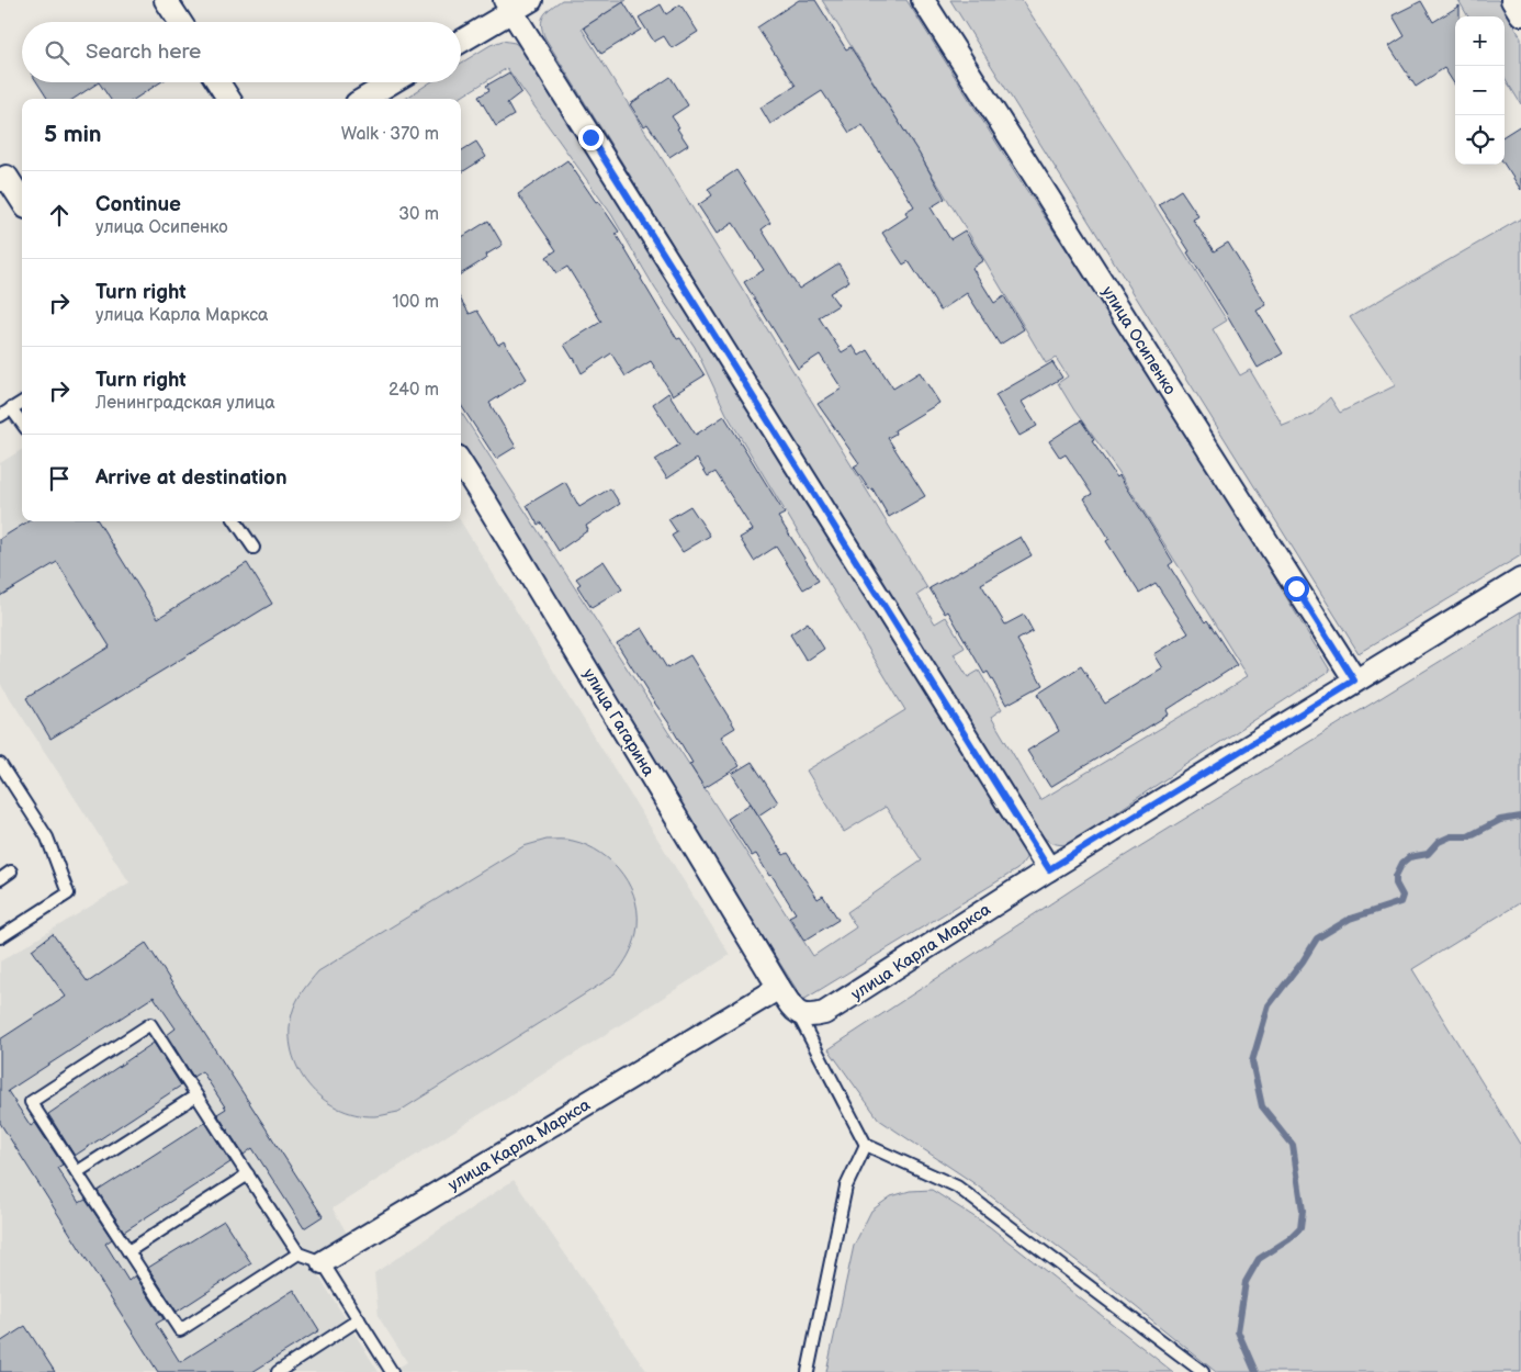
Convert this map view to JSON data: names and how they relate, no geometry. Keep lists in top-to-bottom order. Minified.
{"streets":{"street":["улица Осипенко","улица Гагарина","улица Карла Маркса"]},"crossings":[["улица Осипенко","улица Карла Маркса"],["улица Гагарина","улица Карла Маркса"]],"page":{"map_buttons":["+","−"],"search":"Search here","heading":["5 min","Walk · 370 m"],"list":[["Continue","улица Осипенко","30 m"],["Turn right","улица Карла Маркса","100 m"],["Turn right","Ленинградская улица","240 m"],"Arrive at destination"]}}
